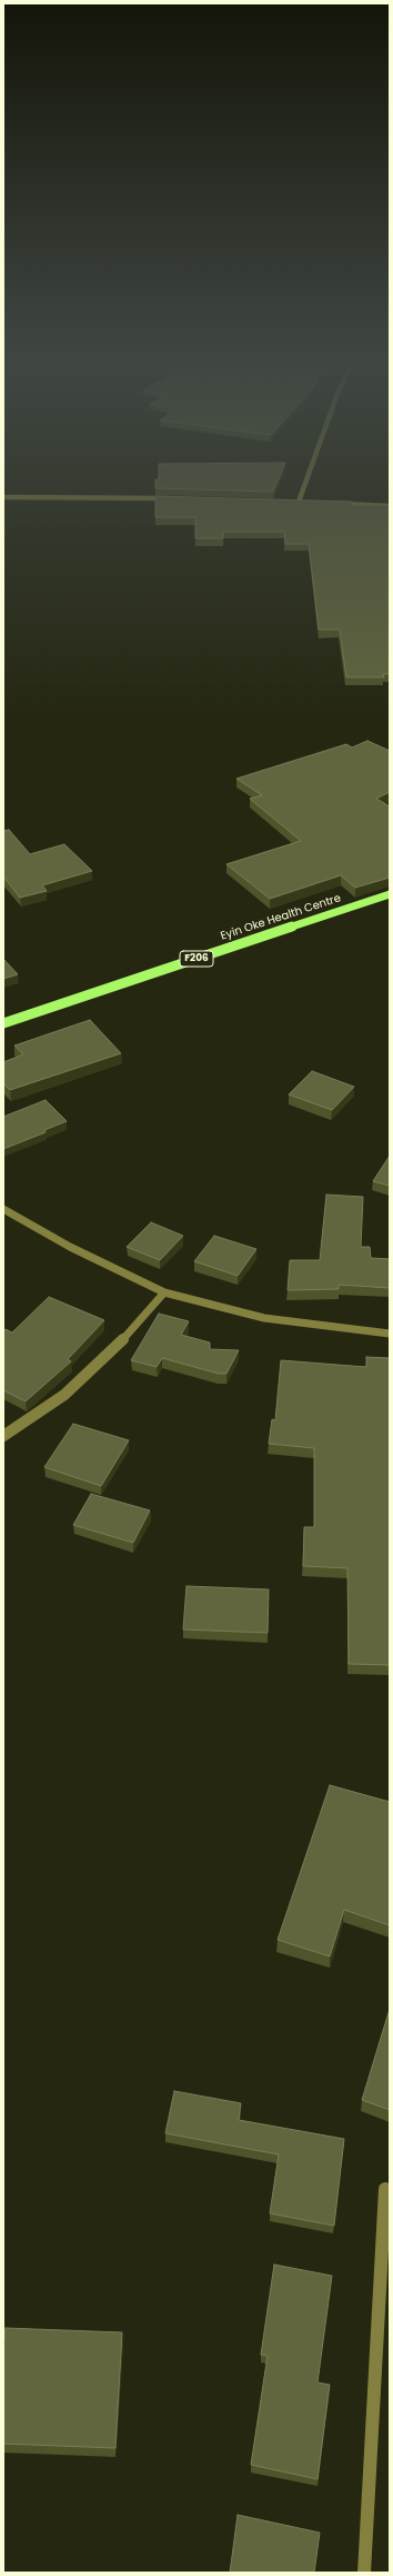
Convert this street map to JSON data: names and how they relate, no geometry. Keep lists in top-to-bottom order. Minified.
{"streets":{"main road":["Eyin Oke Health Centre","F206"]}}
